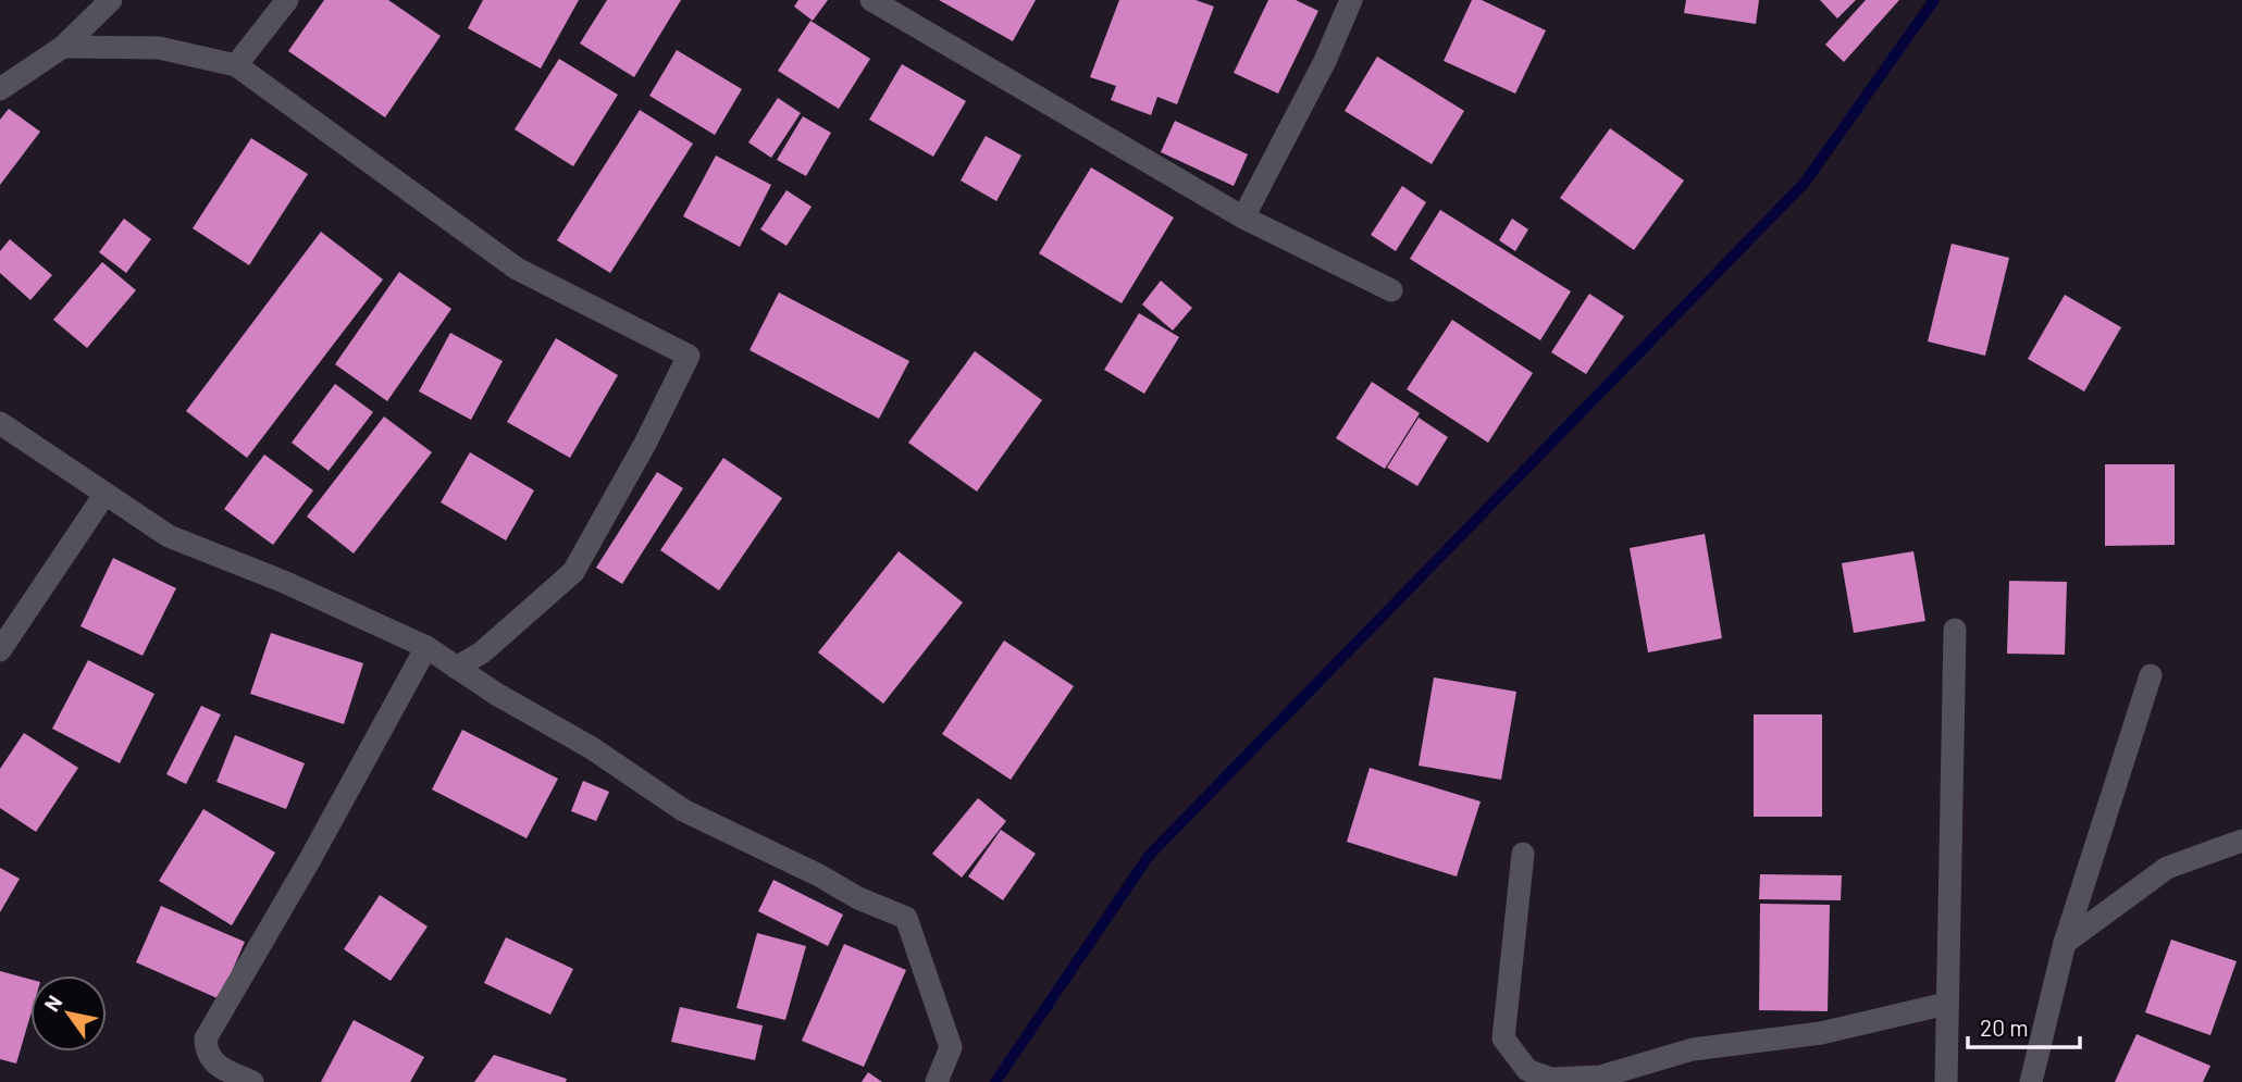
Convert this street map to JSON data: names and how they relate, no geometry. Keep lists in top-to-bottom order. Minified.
{"scale_bar":"20 m","north":"top left"}
